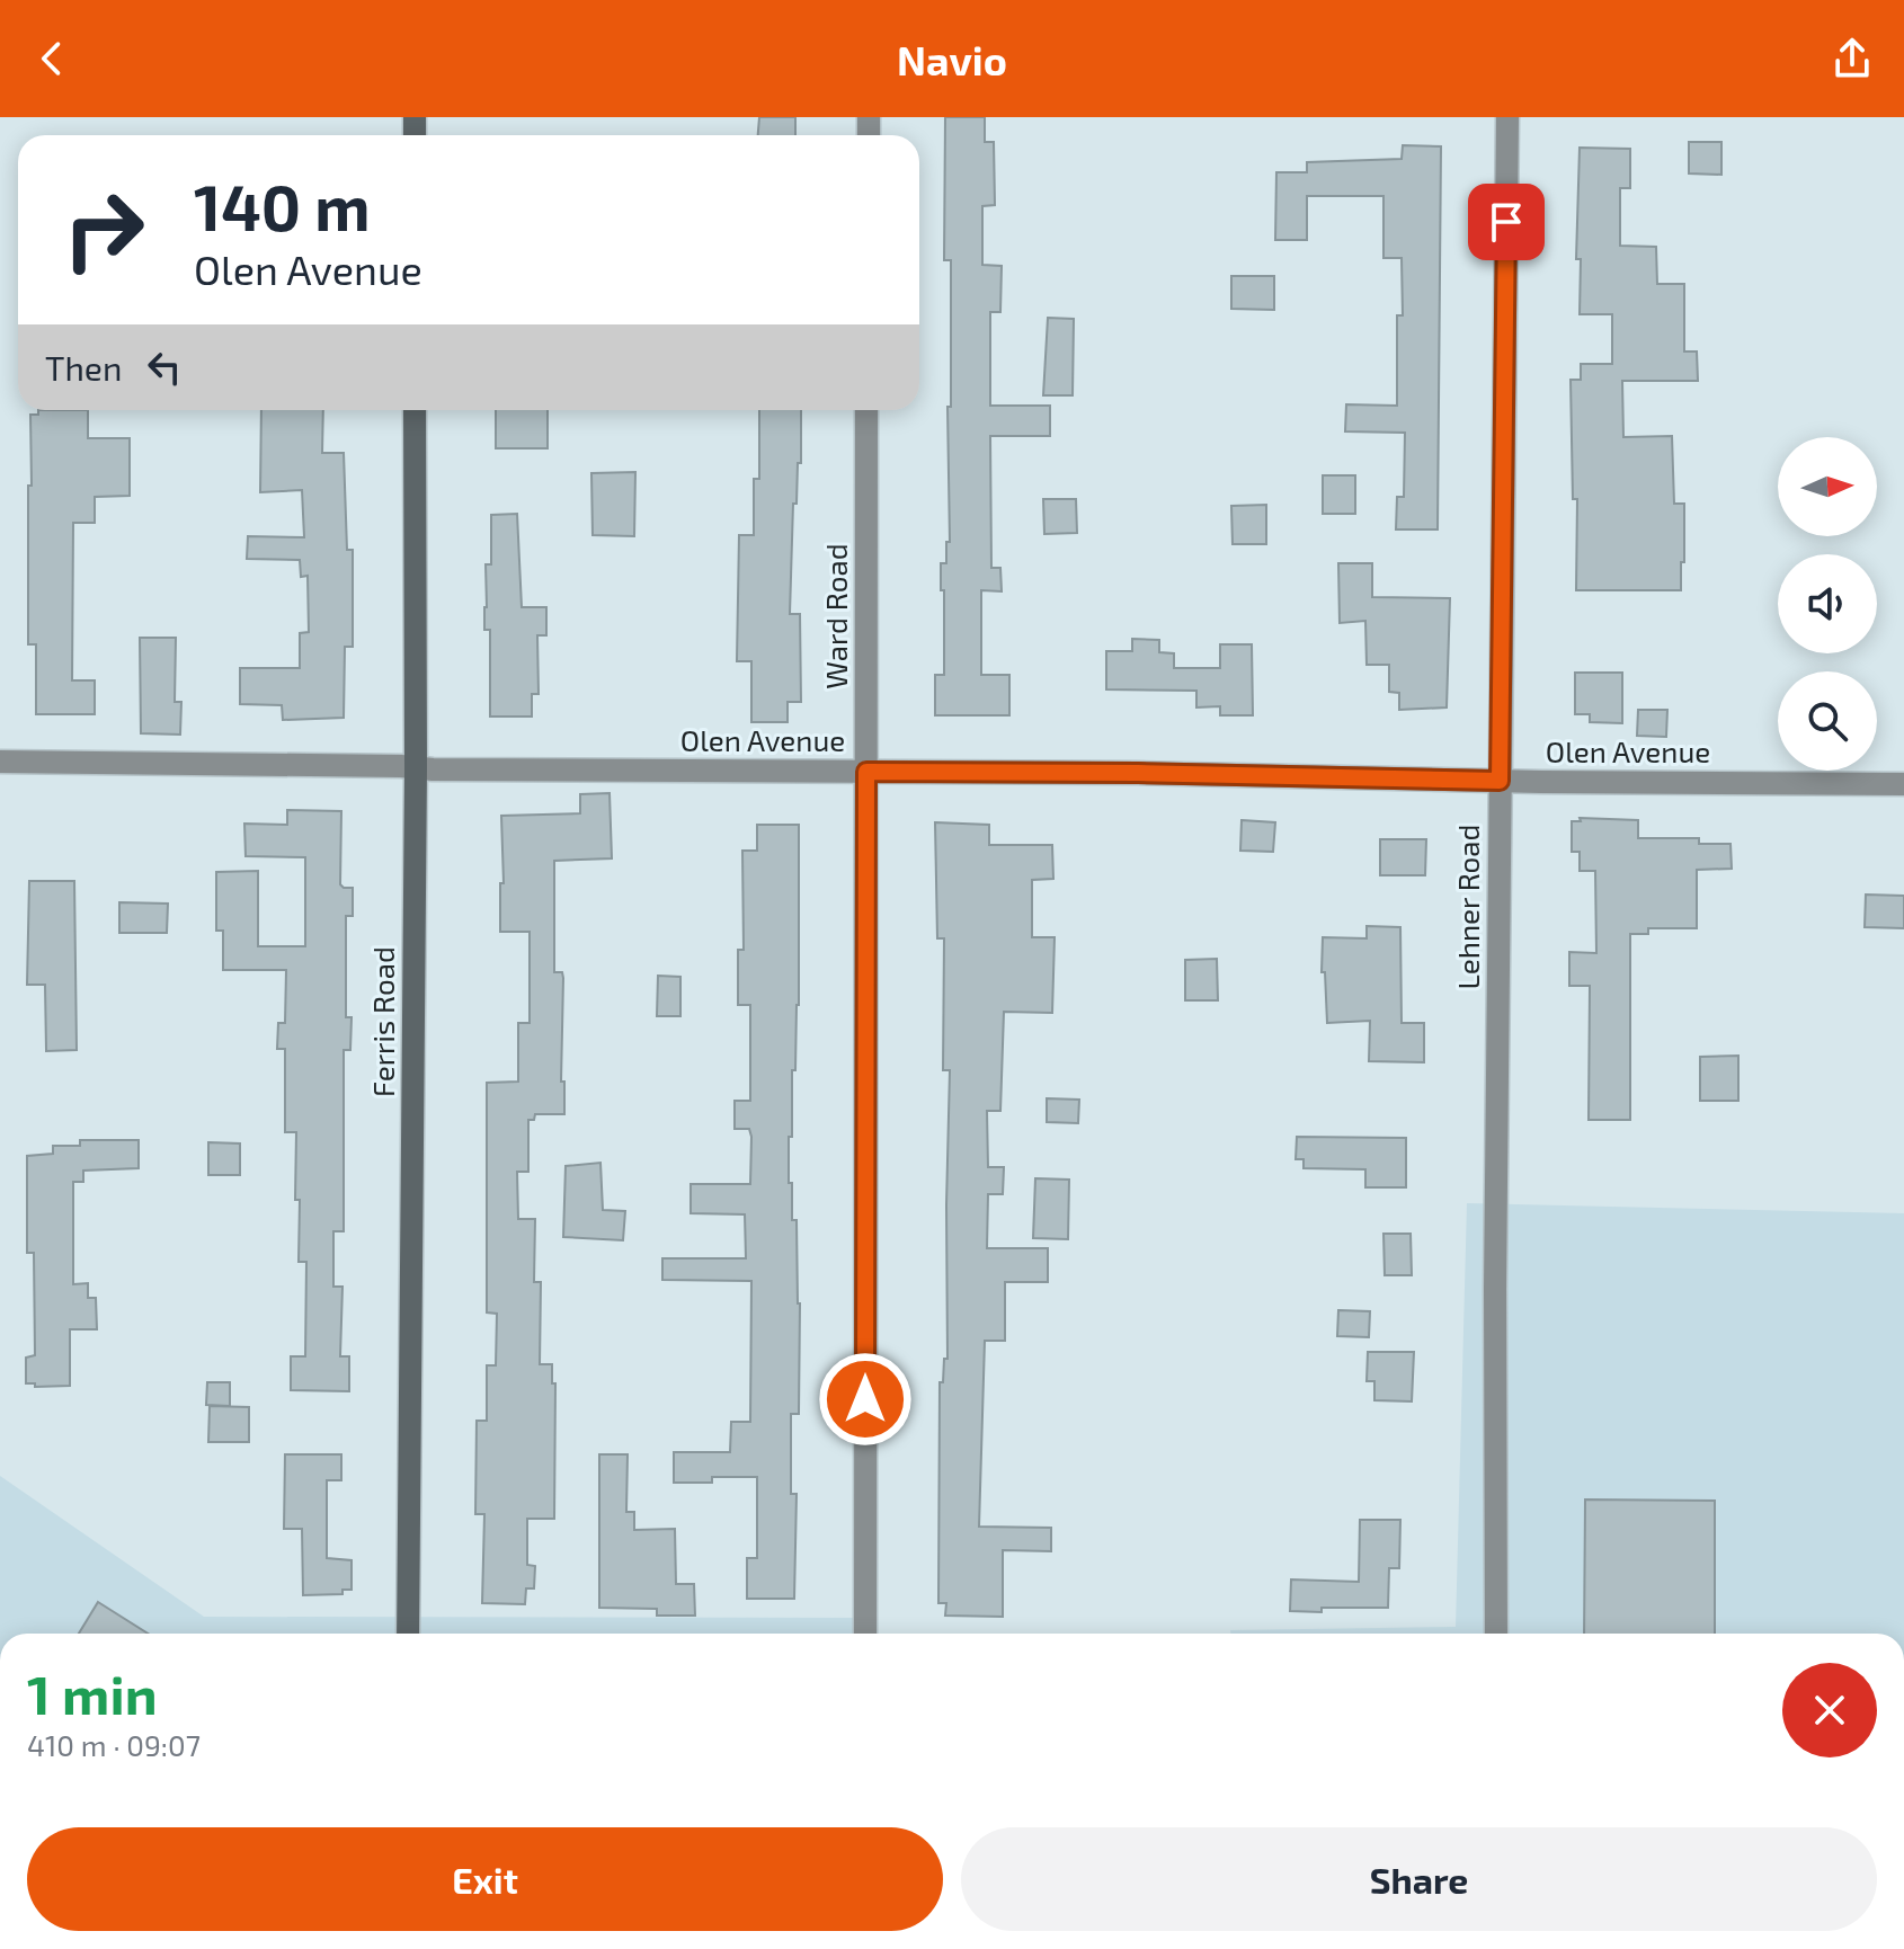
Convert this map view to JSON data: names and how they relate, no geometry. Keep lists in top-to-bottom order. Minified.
{"streets":{"main road":["Ferris Road"],"street":["Ward Road","Olen Avenue","Lehner Road"]},"crossings":[["Ward Road","Olen Avenue"],["Olen Avenue","Lehner Road"],["Olen Avenue","Ferris Road"]],"north":"right","page":{"header":"Navio","turn":["140 m","Olen Avenue"],"then":"Then","heading":["1 min","410 m · 09:07"],"buttons":["Exit","Share"]}}
